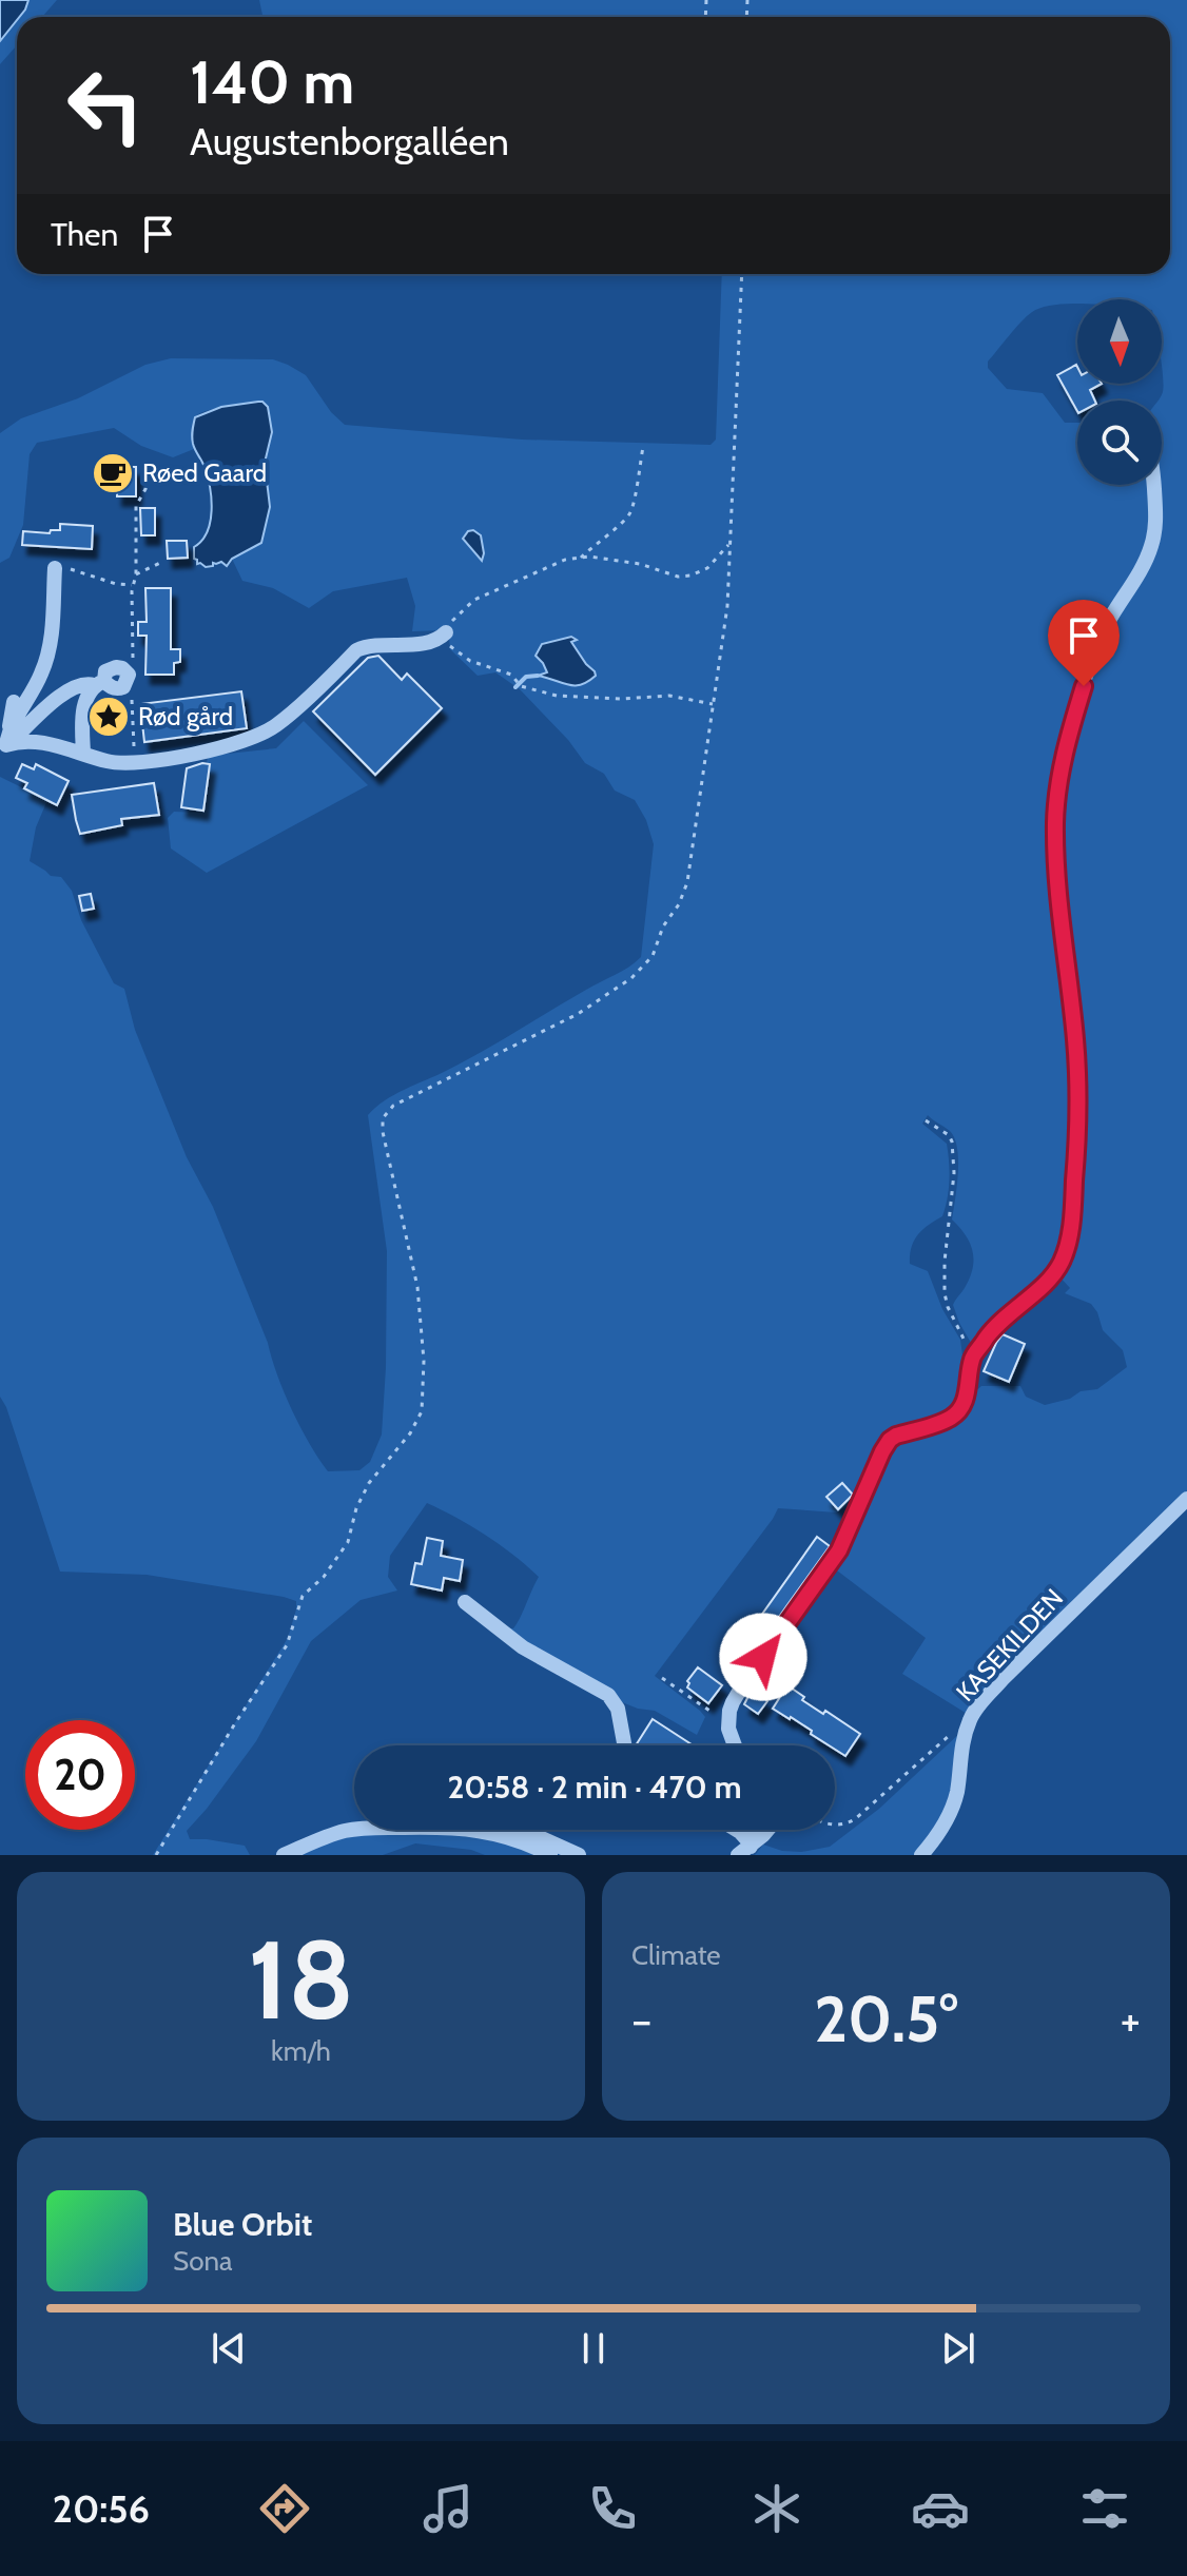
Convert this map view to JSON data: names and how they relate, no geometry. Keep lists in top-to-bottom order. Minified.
{"streets":{"lane":["KASEKILDEN"]},"places":{"cafe":["Røed Gaard"],"place":["Rød gård"]},"north":"bottom","page":{"turn":["140 m","Augustenborgalléen"],"then":"Then","limit":"20","trip":"20:58 · 2 min · 470 m","tile":[["18","km/h"],"Climate"],"heat":["−","20.5°","+"],"song":["Blue Orbit","Sona"],"tabs":"20:56"}}
